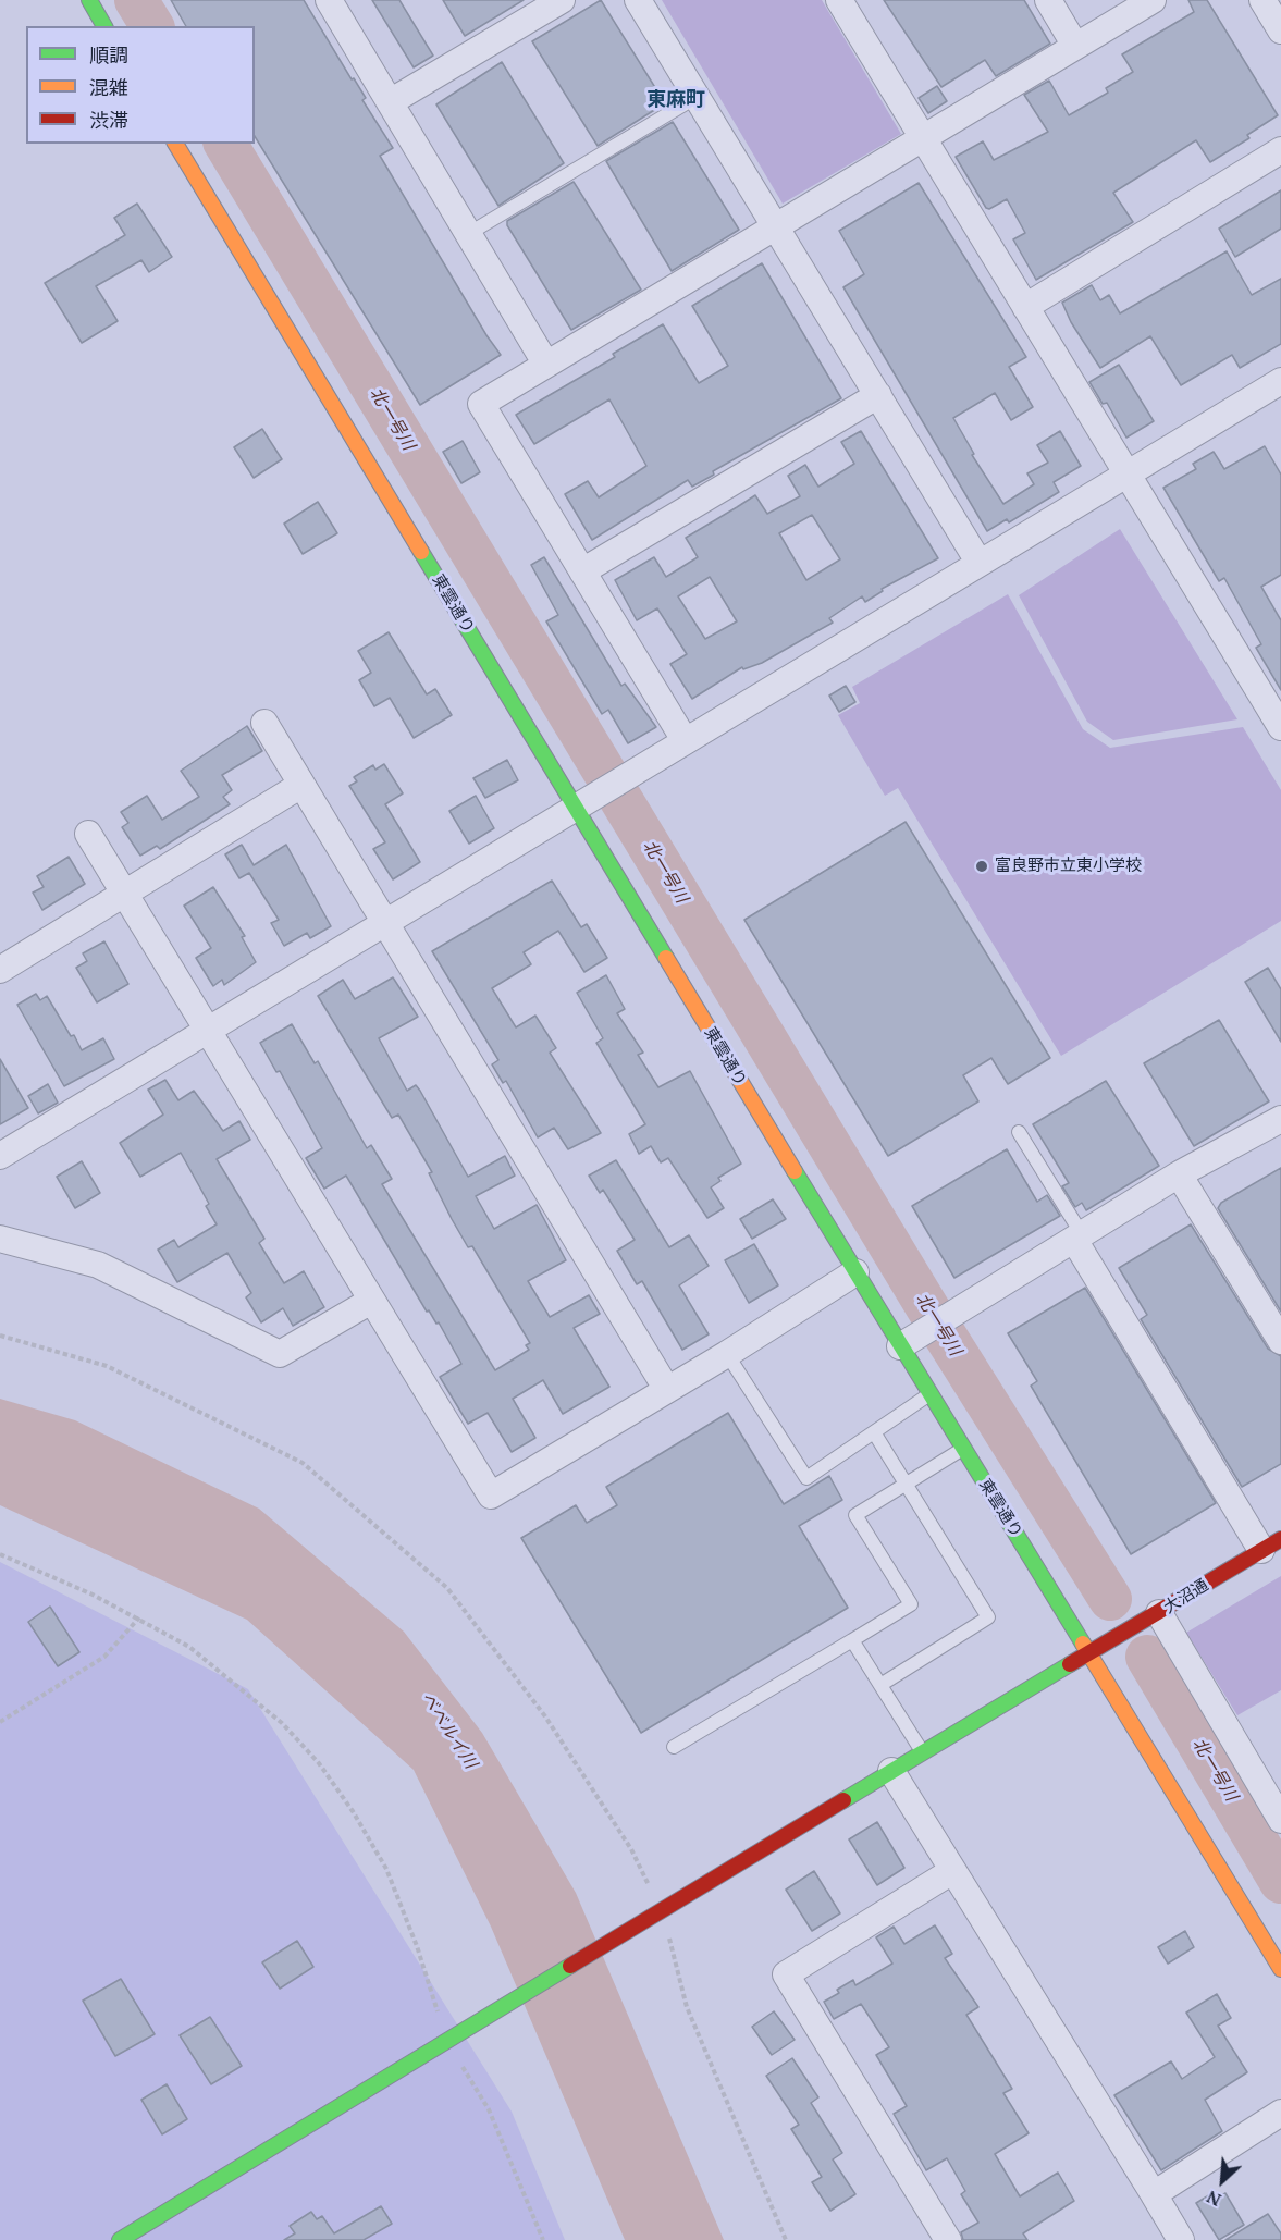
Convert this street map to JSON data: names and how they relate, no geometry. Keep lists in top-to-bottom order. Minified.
{"streets":{"street":["東雲通り","大沼通"]},"crossings":[["東雲通り","大沼通"]],"districts":["東麻町"],"water":["北一号川","ベベルイ川"],"places":["富良野市立東小学校"],"legend":["順調","混雑","渋滞"],"north":"bottom left"}
